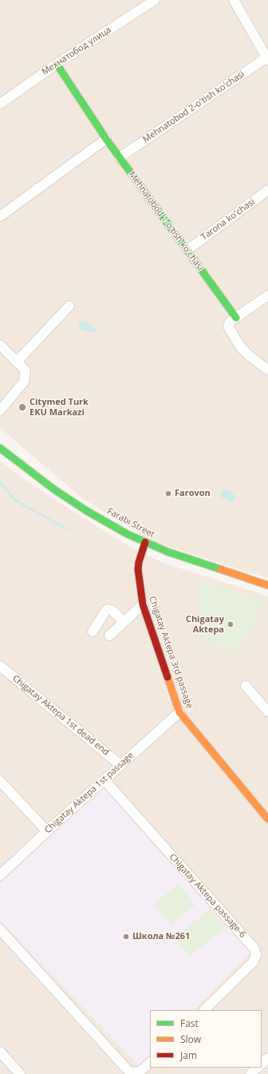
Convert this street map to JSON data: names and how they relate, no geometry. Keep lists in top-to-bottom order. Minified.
{"streets":{"street":["Мехнатобод улица","Mehnatobod 2-o'tish ko'chasi","Tarona ko'chasi","Mehnatobod 1-o'tish ko'chasi","Farabi Street","Chigatay Aktepa 3rd passage","Chigatay Aktepa 1st dead end","Chigatay Aktepa 1st passage","Chigatay Aktepa passage-6"]},"crossings":[["Мехнатобод улица","Mehnatobod 1-o'tish ko'chasi"],["Mehnatobod 2-o'tish ko'chasi","Mehnatobod 1-o'tish ko'chasi"],["Tarona ko'chasi","Mehnatobod 1-o'tish ko'chasi"],["Farabi Street","Chigatay Aktepa 3rd passage"],["Chigatay Aktepa 3rd passage","Chigatay Aktepa 1st passage"],["Chigatay Aktepa 1st dead end","Chigatay Aktepa 1st passage"],["Chigatay Aktepa 1st passage","Chigatay Aktepa passage-6"]],"places":["Citymed Turk EKU Markazi","Farovon","Chigatay Aktepa","Школа №261"],"legend":["Fast","Slow","Jam"]}
